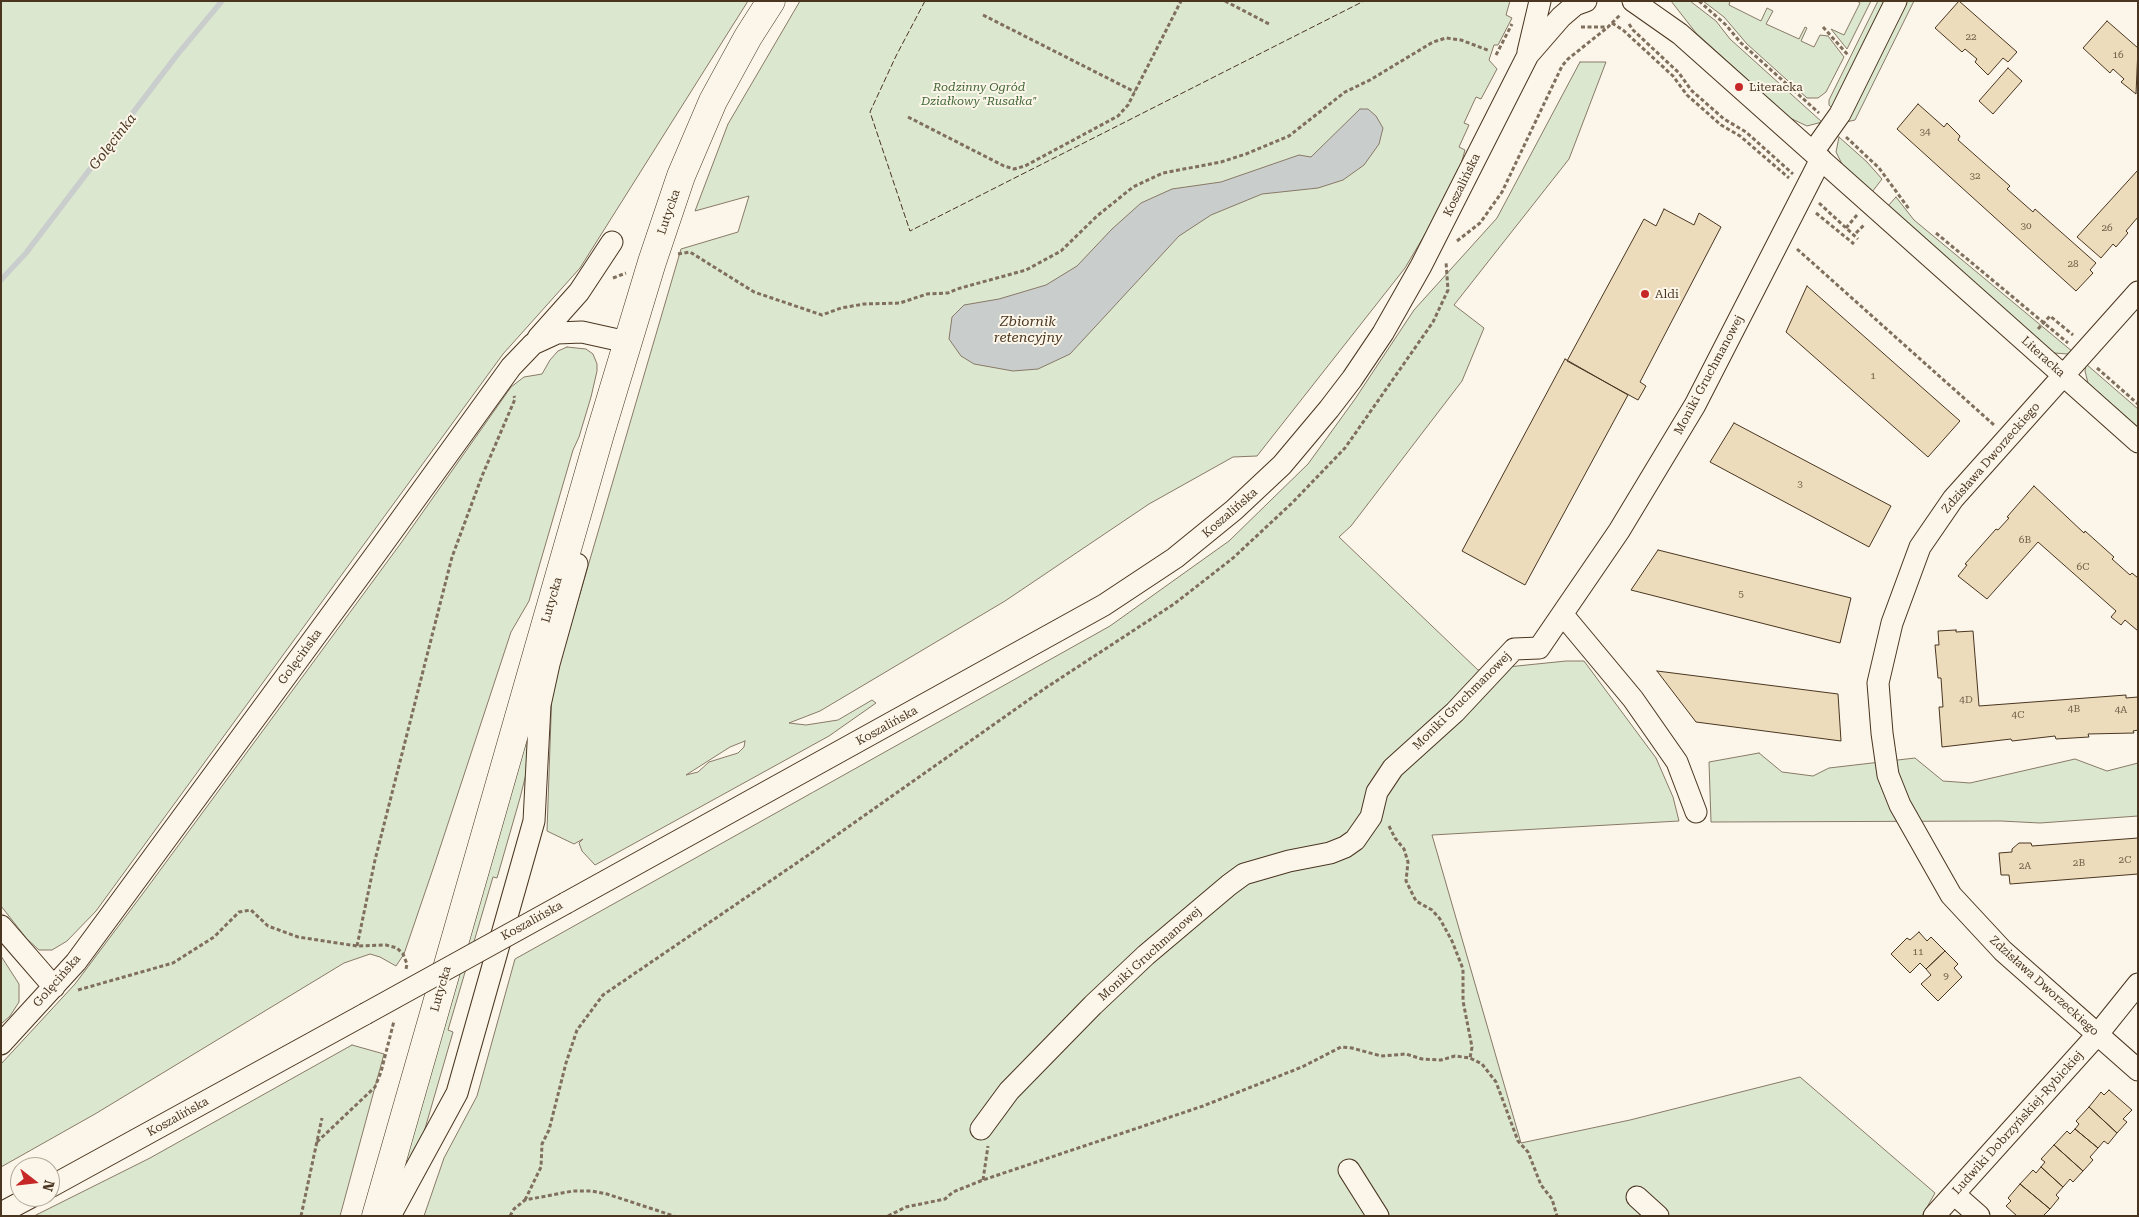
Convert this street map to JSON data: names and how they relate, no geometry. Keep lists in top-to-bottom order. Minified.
{"streets":{"main road":["Lutycka"],"street":["Koszalińska","Literacka","Moniki Gruchmanowej","Zdzisława Dworzeckiego","Golęcińska","Ludwiki Dobrzyńskiej-Rybickiej"]},"crossings":[["Lutycka","Golęcińska"],["Literacka","Moniki Gruchmanowej"],["Literacka","Zdzisława Dworzeckiego"],["Zdzisława Dworzeckiego","Ludwiki Dobrzyńskiej-Rybickiej"]],"water":["Golęcinka","Zbiornik retencyjny"],"parks":["Rodzinny Ogród Działkowy \"Rusałka\""],"places":["Literacka","Aldi"],"house_numbers":["22","16","34","32","30","26","28","1","3","6B","6C","5","4D","4B","4A","4C","2C","2B","2A","11","9"],"north":"right"}
